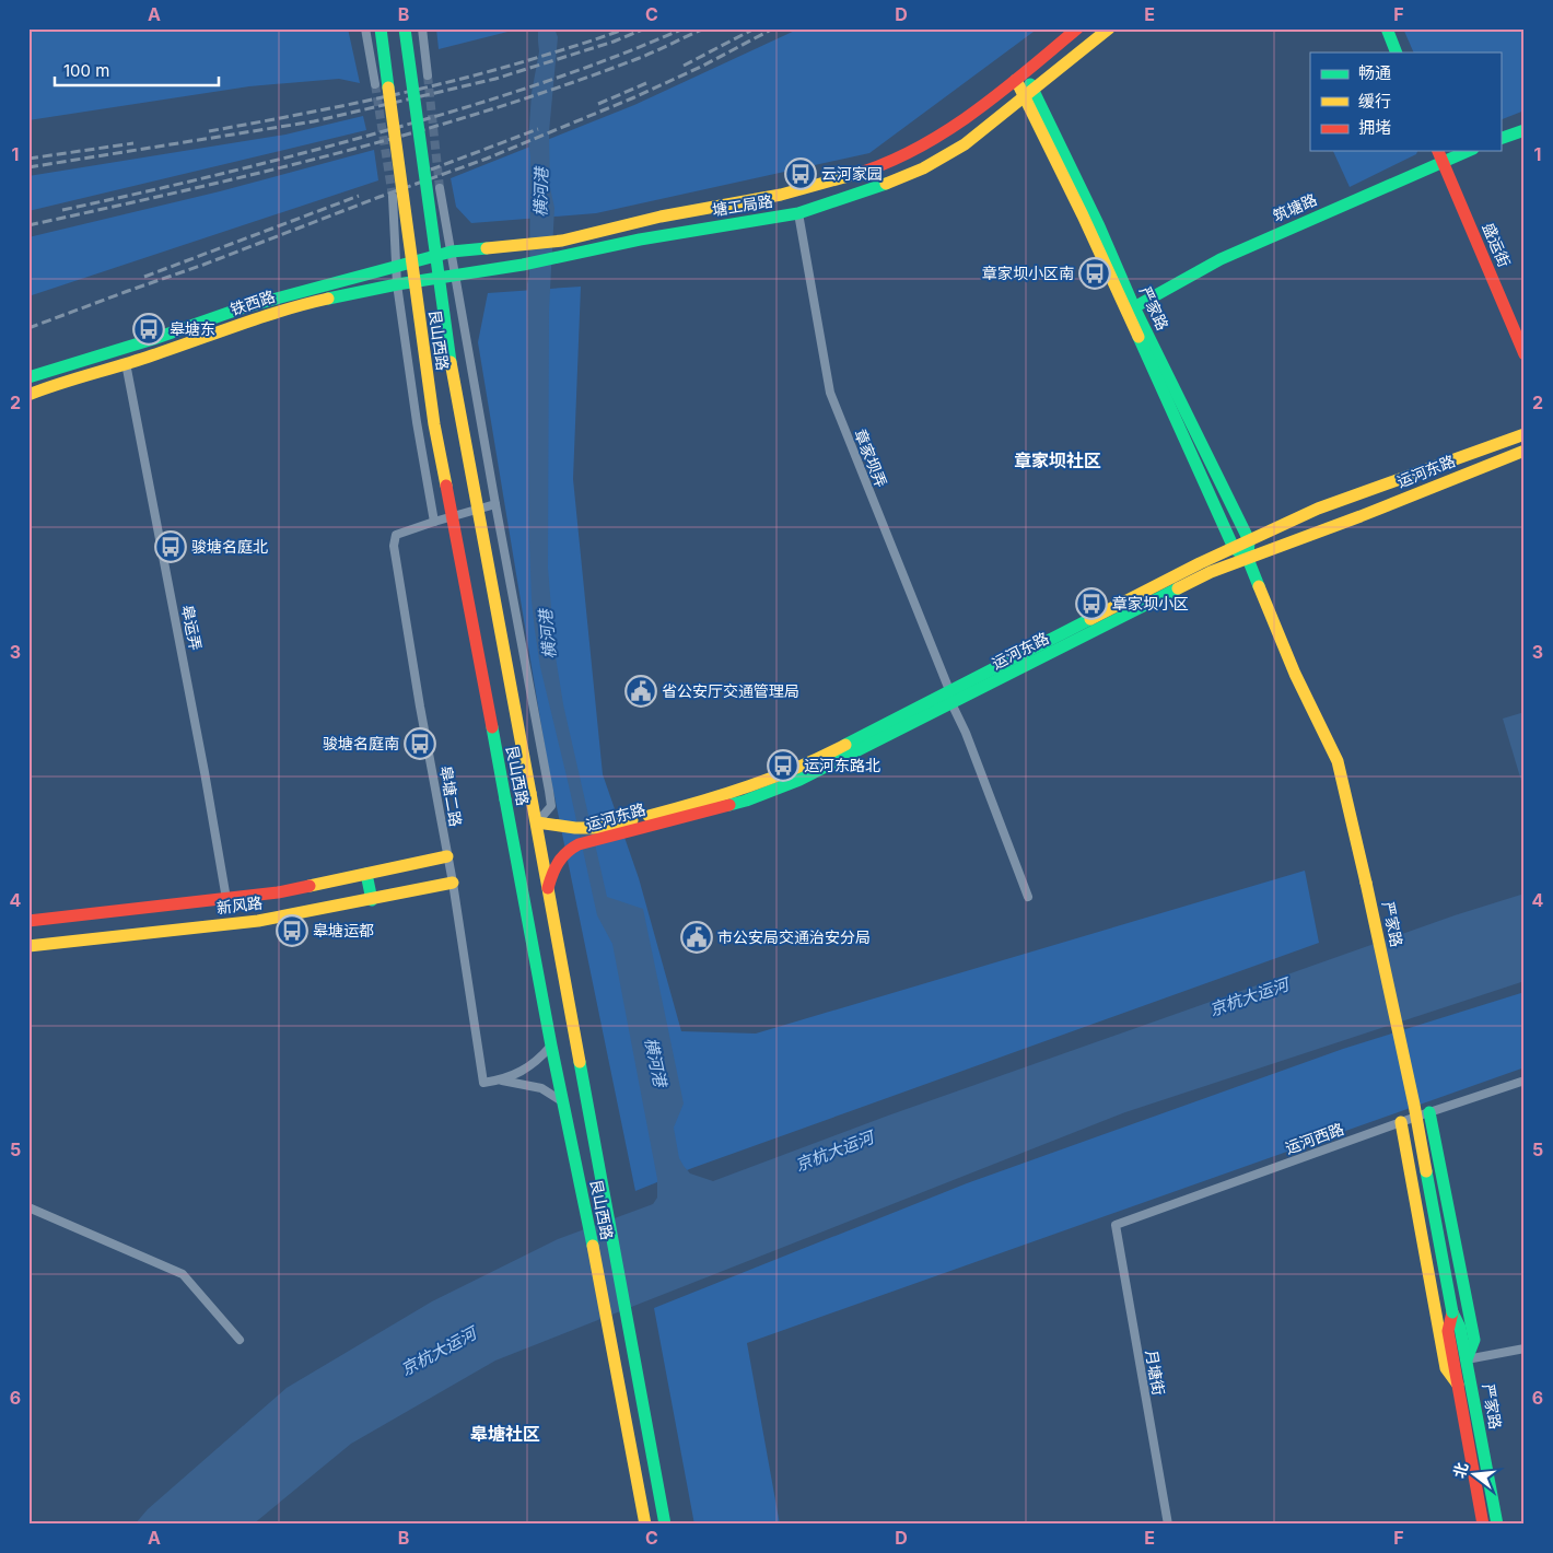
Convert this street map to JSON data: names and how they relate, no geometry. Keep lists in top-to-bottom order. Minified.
{"streets":{"main road":["塘工局路","筑塘路","盛运街","铁西路","严家路","艮山西路","运河东路","新风路"],"street":["章家坝弄","皋运弄","皋塘二路","运河西路","月塘街"]},"crossings":[["塘工局路","铁西路"],["塘工局路","严家路"],["塘工局路","艮山西路"],["塘工局路","章家坝弄"],["筑塘路","盛运街"],["筑塘路","严家路"],["铁西路","皋运弄"],["严家路","运河东路"],["严家路","运河西路"],["艮山西路","运河东路"],["章家坝弄","运河东路"],["皋运弄","新风路"],["皋塘二路","新风路"],["运河西路","月塘街"]],"districts":["章家坝社区","皋塘社区"],"water":["横河港","京杭大运河"],"places":{"bus stop":["云河家园","章家坝小区南","皋塘东","骏塘名庭北","章家坝小区","骏塘名庭南","运河东路北","皋塘运都"],"public building":["省公安厅交通管理局","市公安局交通治安分局"]},"legend":["畅通","缓行","拥堵"],"scale_bar":"100 m","north":"left","grid":{"columns":["A","B","C","D","E","F"],"rows":["1","2","3","4","5","6"]}}
